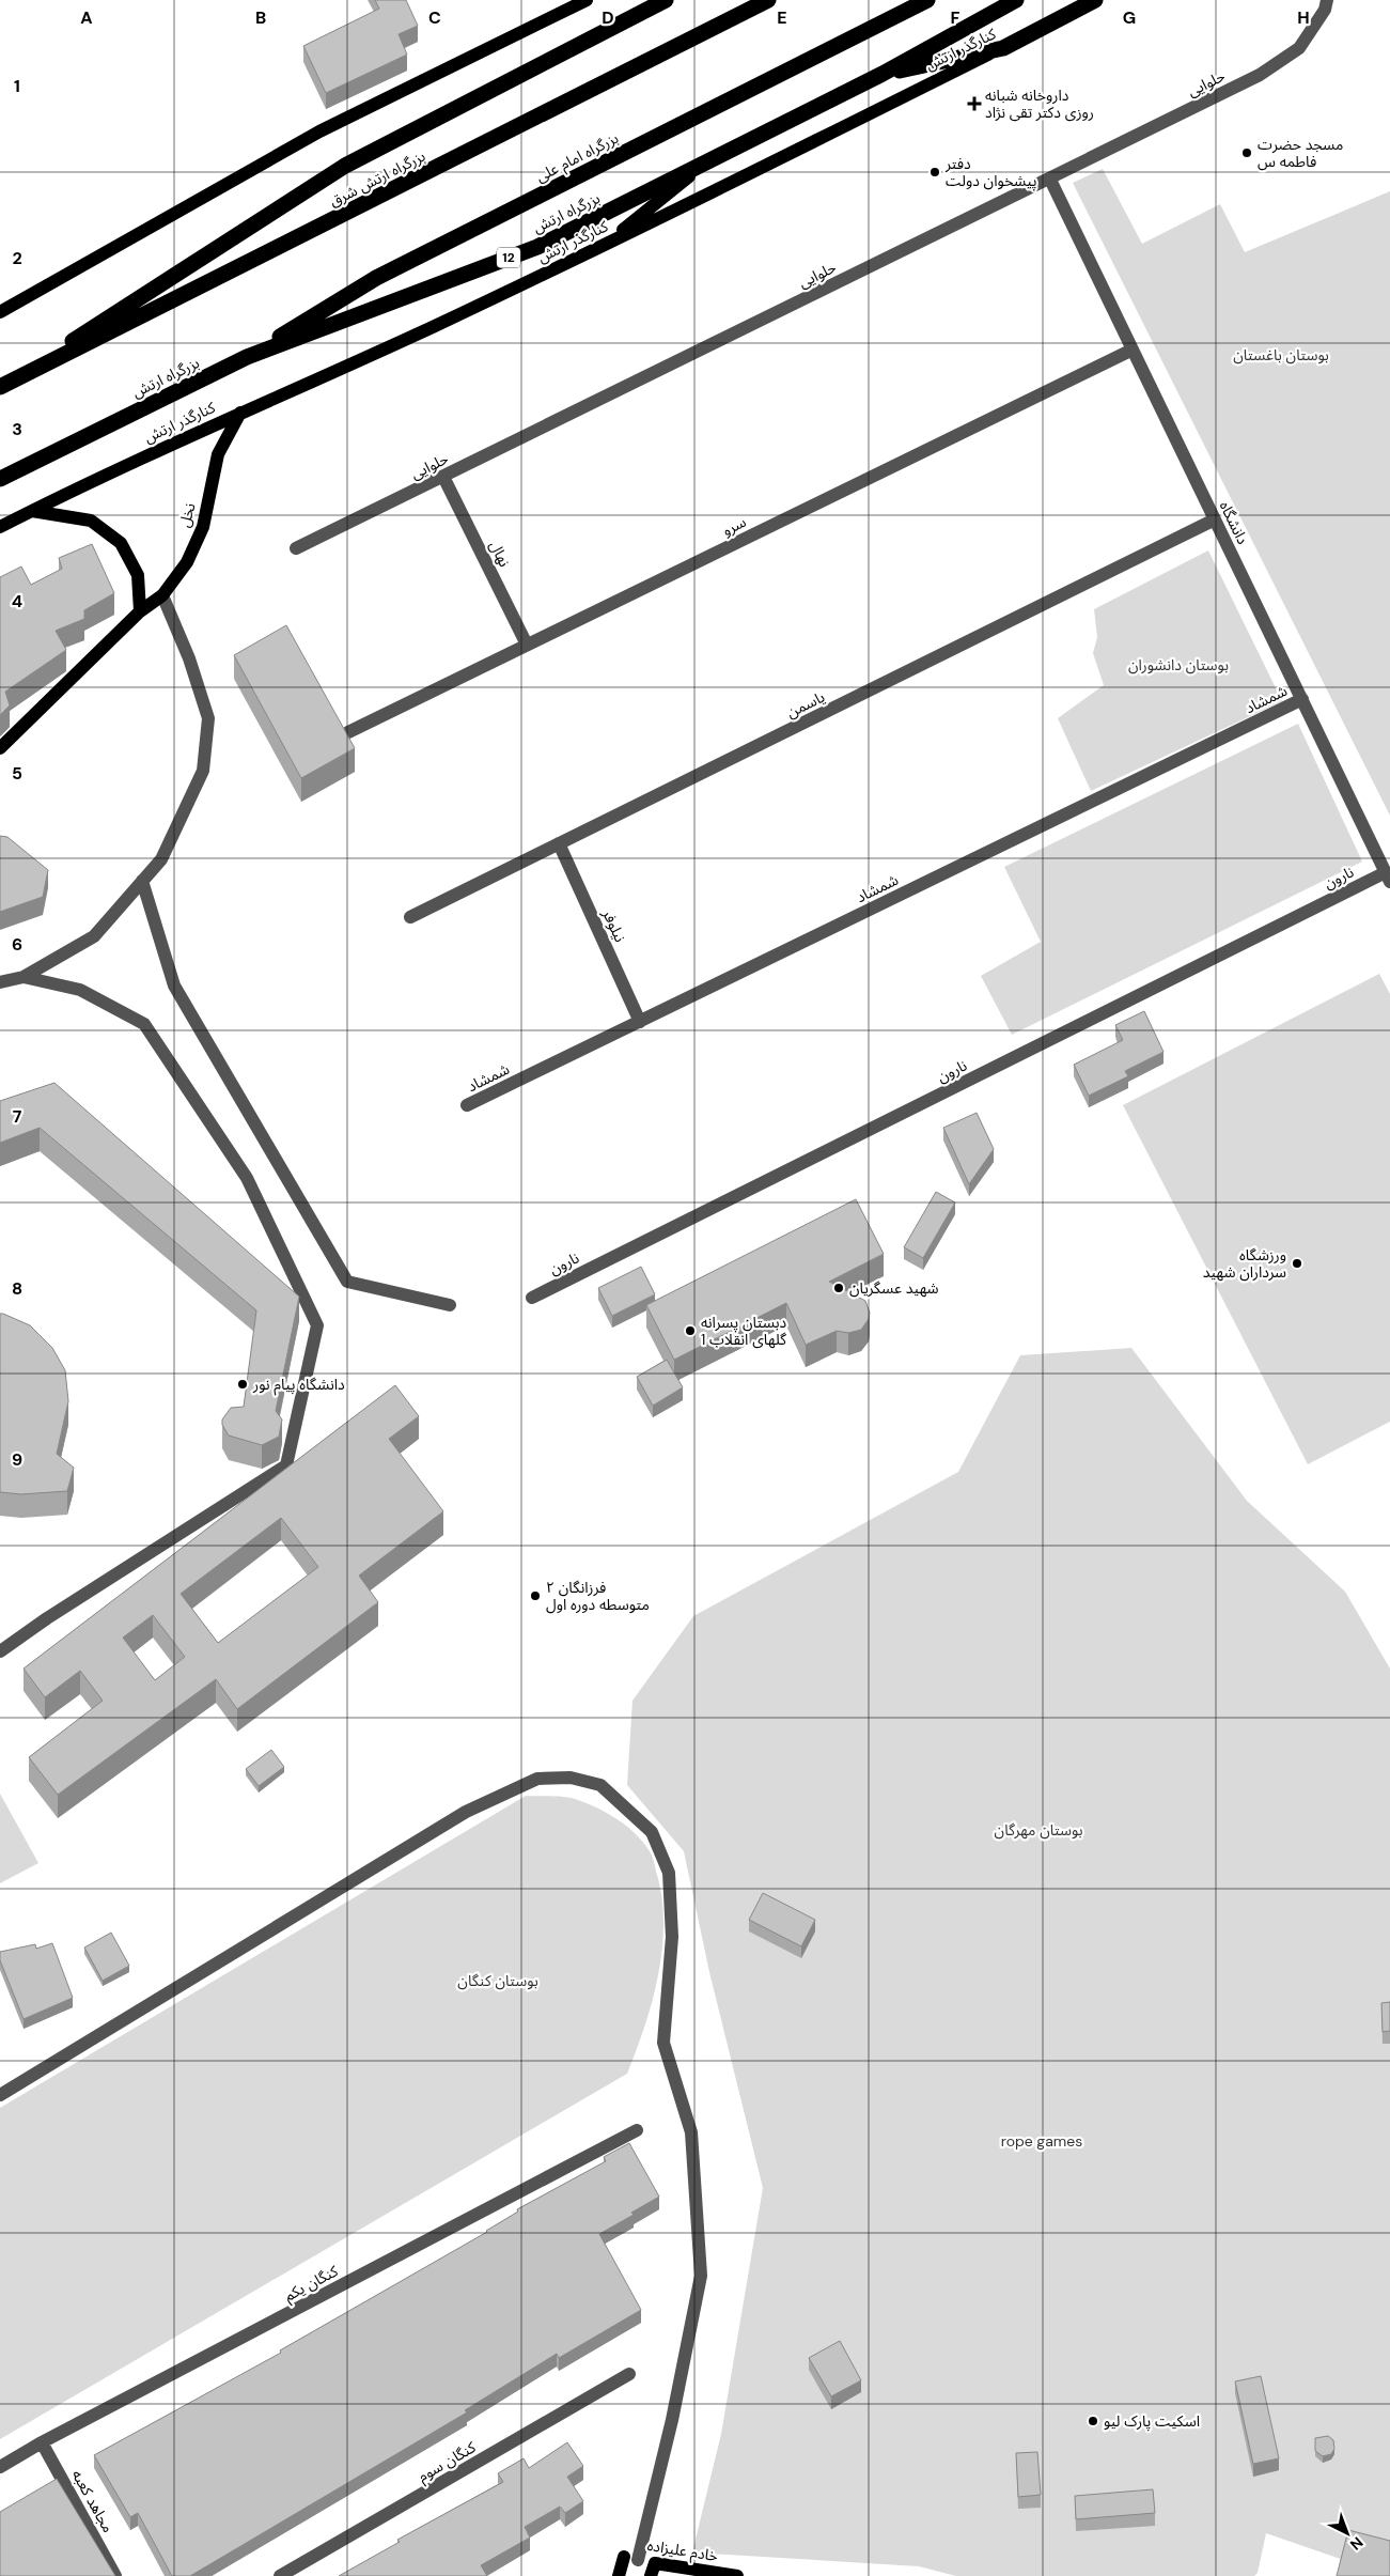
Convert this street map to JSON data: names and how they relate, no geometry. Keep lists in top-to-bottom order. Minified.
{"streets":{"highway":["کنارگذر ارتش","بزرگراه امام علی","بزرگراه ارتش شرق","بزرگراه ارتش","12"],"main road":["نخل","خادم علیزاده"],"street":["حلوایی","دانشگاه","سرو","نهال","شمشاد","یاسمن","نارون","نیلوفر","کنگان یکم","کنگان سوم","مجاهد کعبه"]},"crossings":[["کنارگذر ارتش","نخل"],["حلوایی","دانشگاه"],["حلوایی","نهال"],["بزرگراه امام علی","بزرگراه ارتش"],["دانشگاه","سرو"],["دانشگاه","شمشاد"],["دانشگاه","یاسمن"],["دانشگاه","نارون"],["سرو","نهال"],["شمشاد","نیلوفر"],["یاسمن","نیلوفر"],["کنگان یکم","مجاهد کعبه"]],"parks":["بوستان باغستان","بوستان دانشوران","بوستان مهرگان","بوستان کنگان","rope games"],"places":{"health":["داروخانه شبانه روزی دکتر تقی نژاد"],"other":["مسجد حضرت فاطمه س","دفتر پیشخوان دولت","ورزشگاه سرداران شهید","شهید عسگریان","دبستان پسرانه گلهای انقلاب 1","دانشگاه پیام نور","فرزانگان ۲ متوسطه دوره اول","اسکیت پارک لیو"]},"north":"bottom right","grid":{"columns":["A","B","C","D","E","F","G","H"],"rows":["1","2","3","4","5","6","7","8","9"]}}
